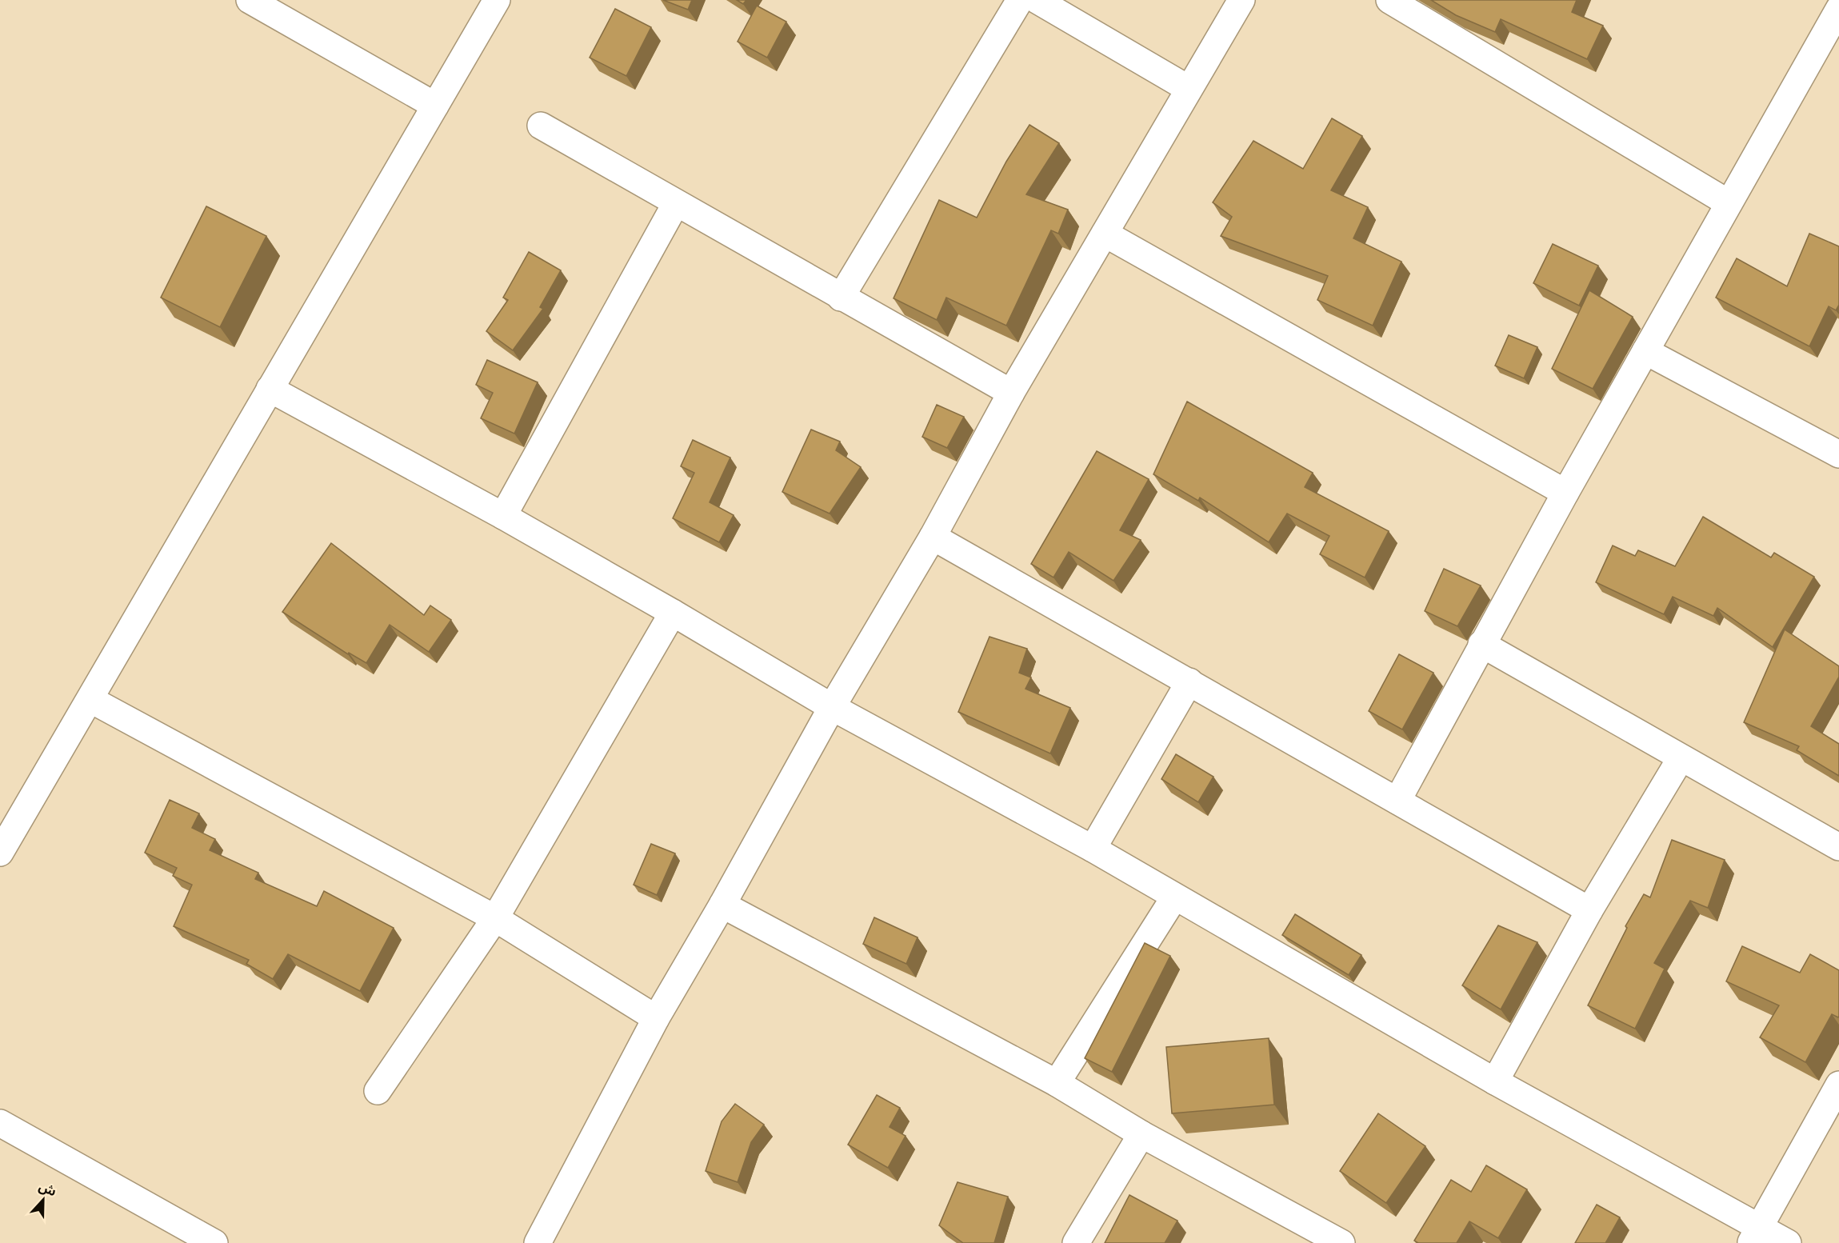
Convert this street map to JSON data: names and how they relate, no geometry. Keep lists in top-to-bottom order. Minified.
{"north":"top"}
